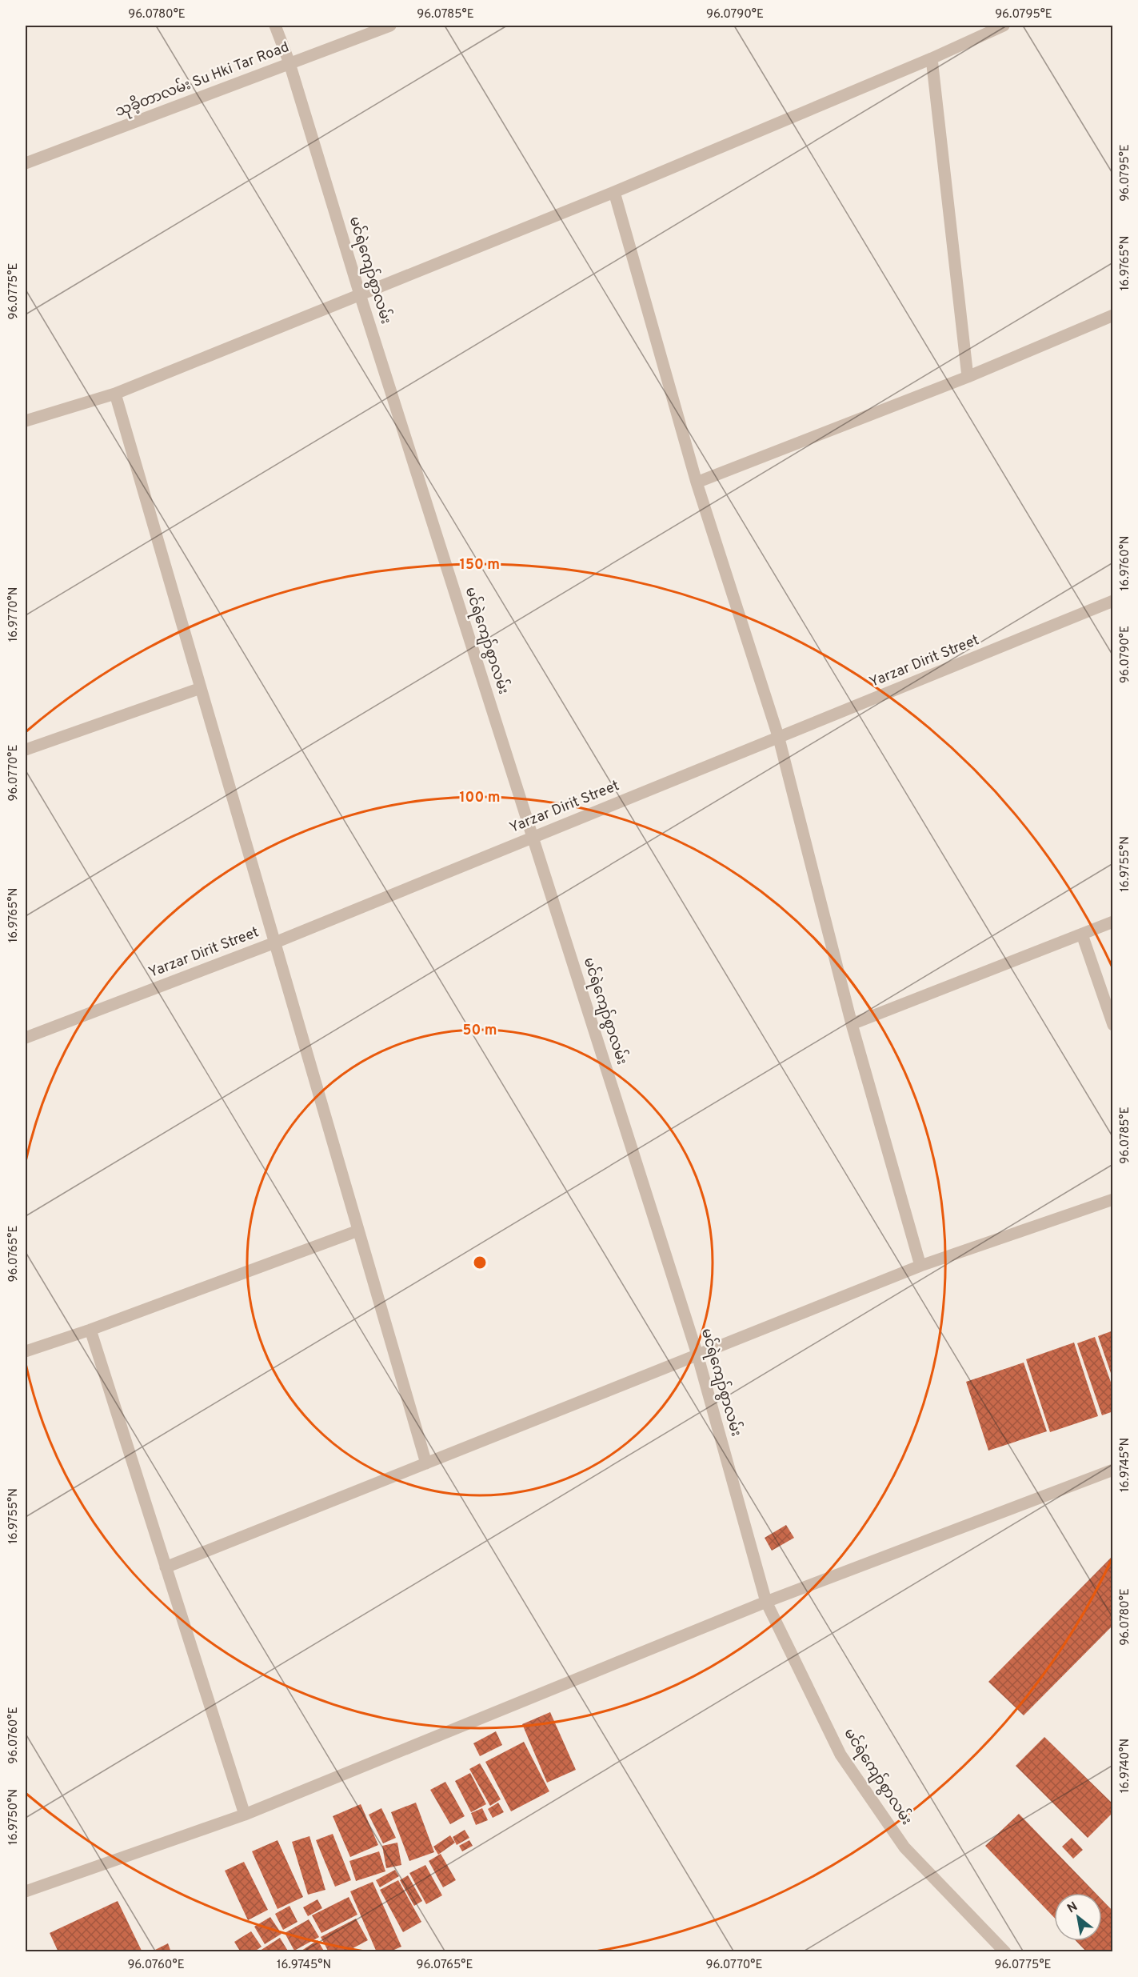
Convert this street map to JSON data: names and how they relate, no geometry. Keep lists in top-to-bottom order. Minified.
{"streets":{"street":["သုခိ့တာလမ်း Su Hki Tar Road","မင်ရဲကျော်စွာလမ်း","Yarzar Dirit Street"]},"crossings":[["သုခိ့တာလမ်း Su Hki Tar Road","မင်ရဲကျော်စွာလမ်း"],["မင်ရဲကျော်စွာလမ်း","Yarzar Dirit Street"]],"north":"top left","coordinates":["96.0780°E","96.0785°E","96.0790°E","96.0795°E","16.9765°N","96.0775°E","16.9760°N","16.9770°N","96.0770°E","16.9755°N","96.0765°E","16.9745°N","96.0760°E","16.9740°N","16.9750°N"],"rings":["150 m","100 m","50 m"]}
